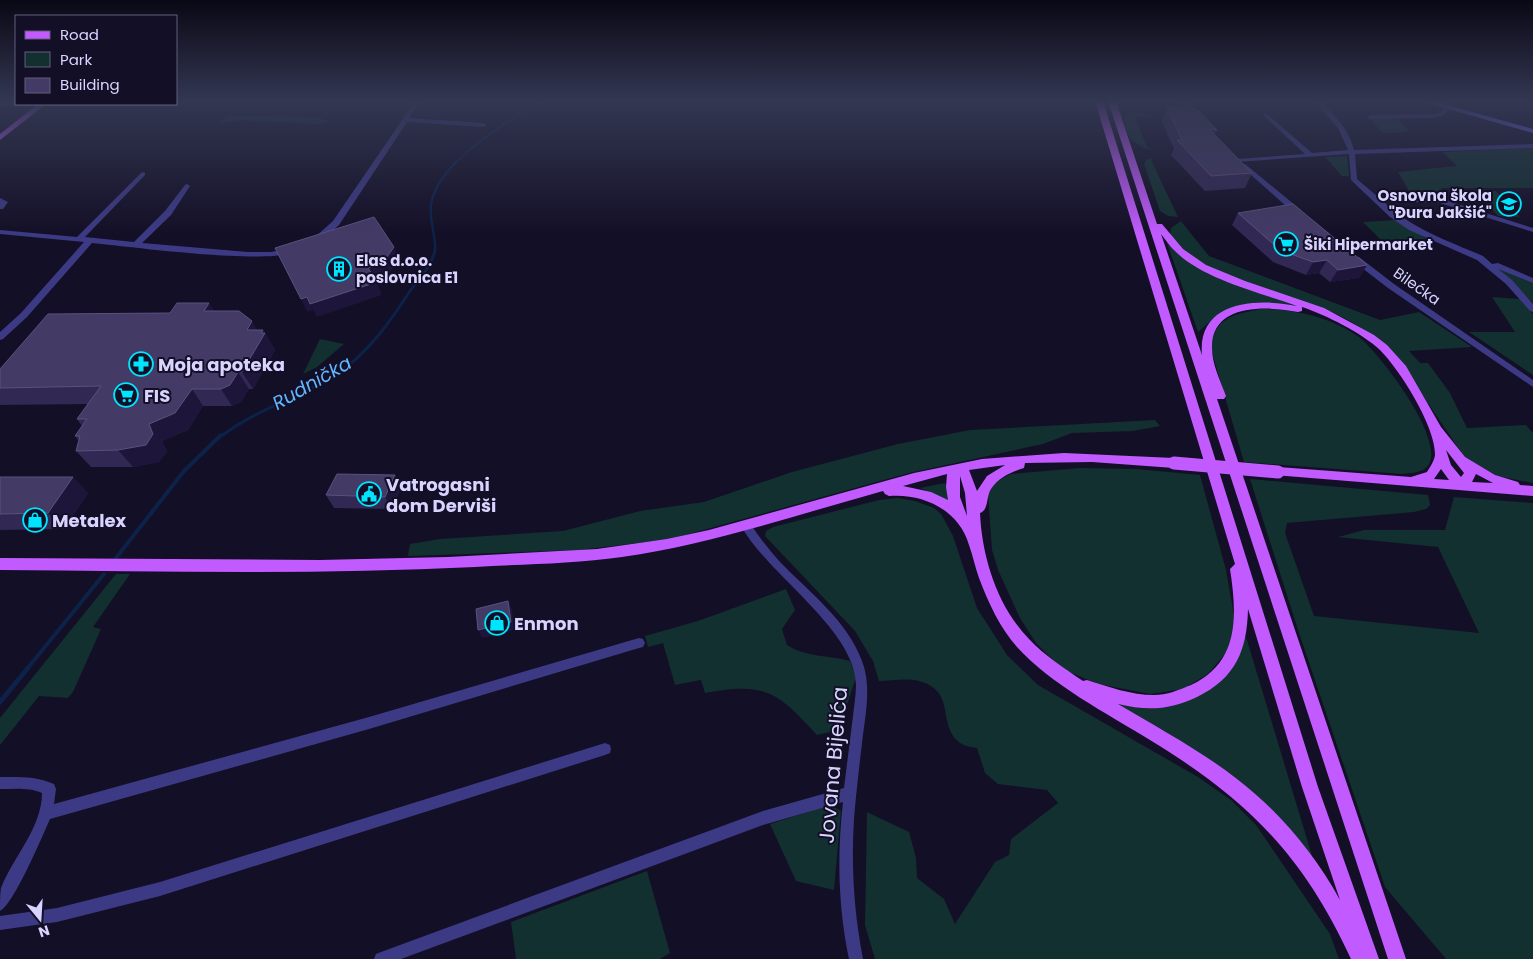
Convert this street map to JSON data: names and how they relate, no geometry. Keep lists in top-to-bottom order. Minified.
{"streets":{"street":["Bilećka","Jovana Bijelića"]},"water":["Rudnička"],"places":{"school or university":["Osnovna škola \"Đura Jakšić\""],"supermarket":["Šiki Hipermarket","FIS"],"building":["Elas d.o.o. poslovnica E1"],"pharmacy":["Moja apoteka"],"public building":["Vatrogasni dom Derviši"],"shop":["Metalex","Enmon"]},"legend":["Road","Park","Building"],"north":"bottom"}
